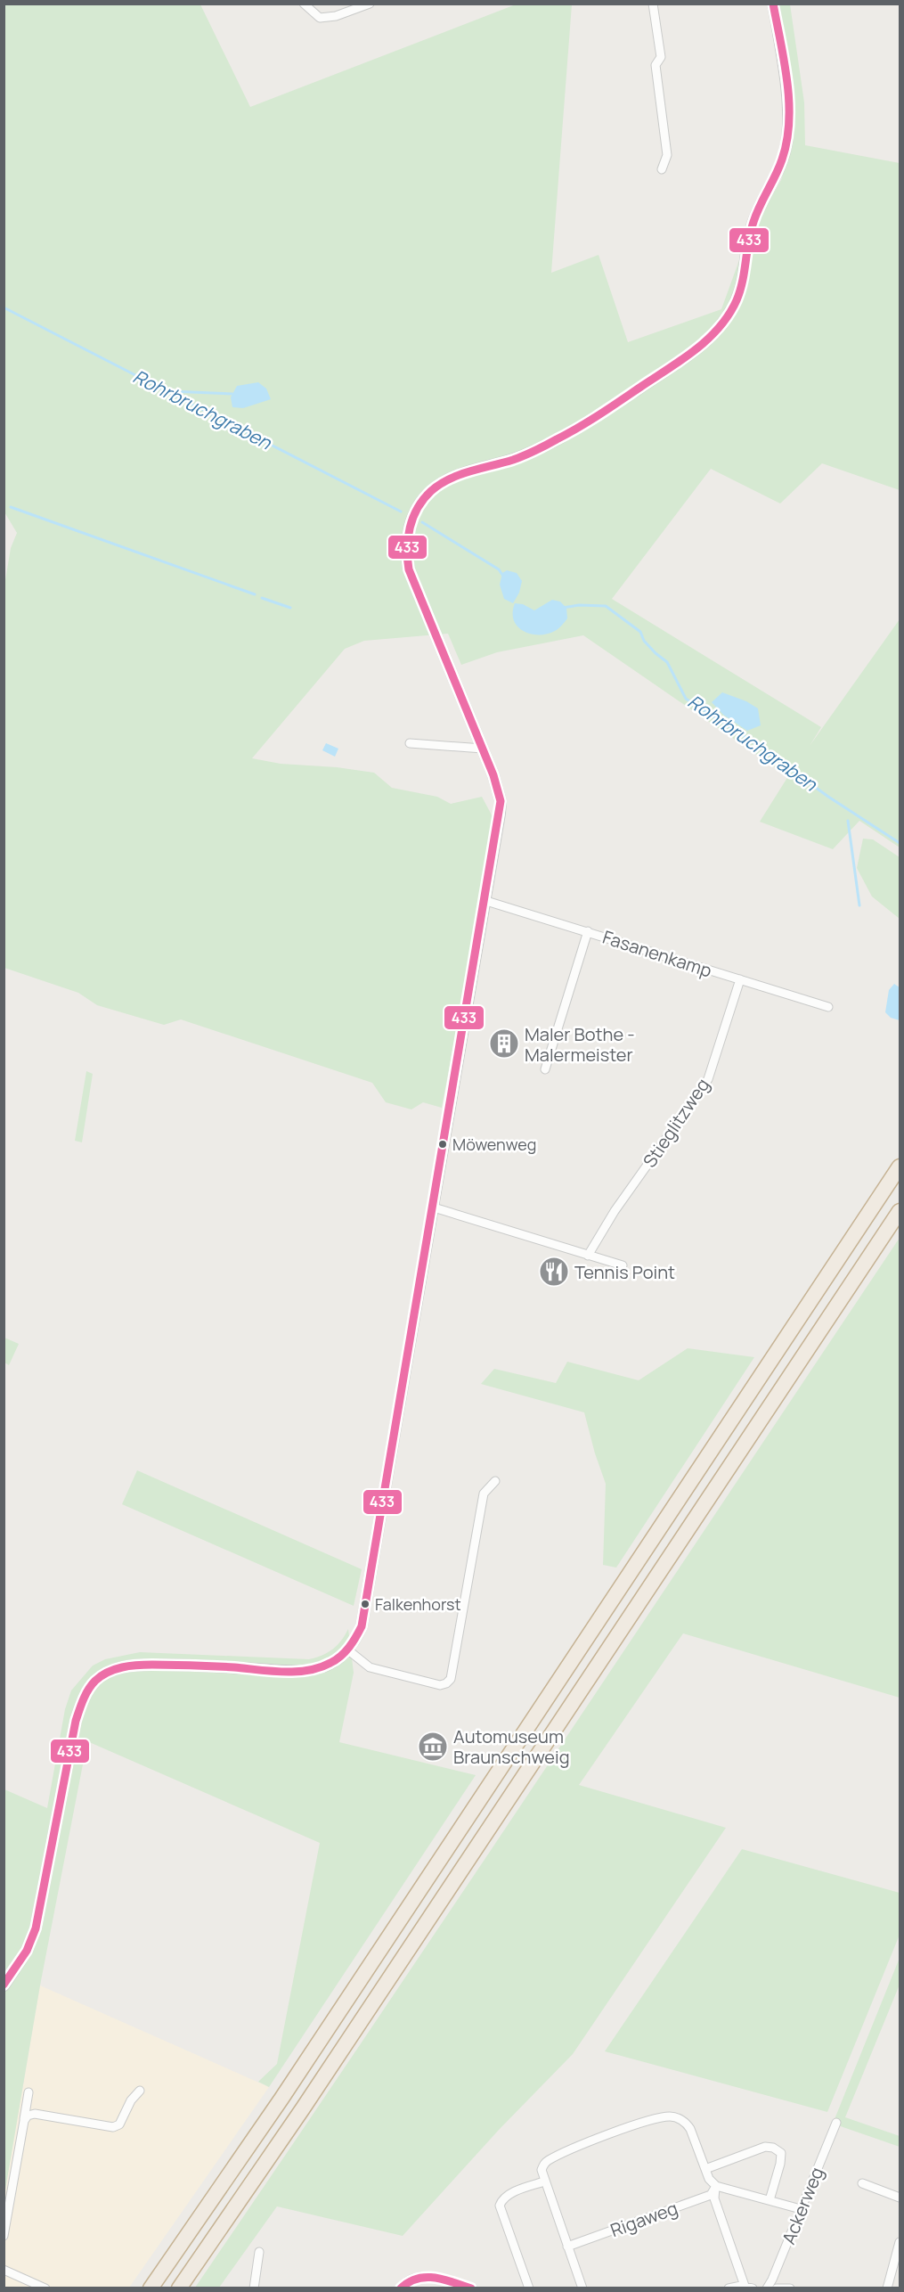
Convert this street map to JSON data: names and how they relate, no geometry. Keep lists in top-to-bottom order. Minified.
{"streets":{"street":["Fasanenkamp","Stieglitzweg","Ackerweg","Rigaweg"]},"crossings":[["Fasanenkamp","Stieglitzweg"]],"water":["Rohrbruchgraben"],"places":{"building":["Maler Bothe - Malermeister"],"other":["Möwenweg","Falkenhorst"],"restaurant":["Tennis Point"],"museum":["Automuseum Braunschweig"]},"lines":["transit line 433"]}
